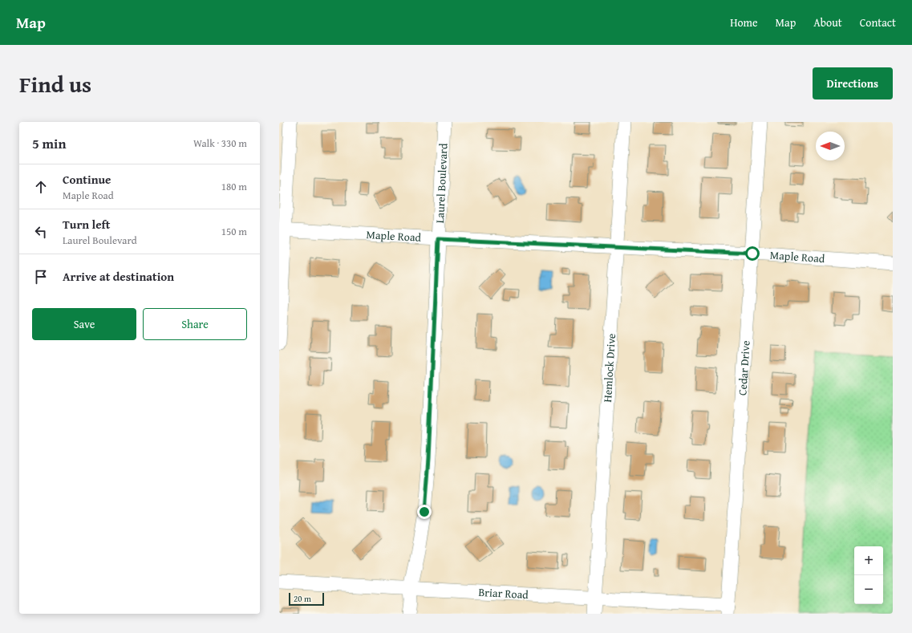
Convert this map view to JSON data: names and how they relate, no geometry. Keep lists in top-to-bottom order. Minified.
{"streets":{"street":["Laurel Boulevard","Maple Road","Hemlock Drive","Cedar Drive","Briar Road"]},"crossings":[["Laurel Boulevard","Maple Road"],["Laurel Boulevard","Briar Road"],["Maple Road","Hemlock Drive"],["Maple Road","Cedar Drive"],["Hemlock Drive","Briar Road"],["Cedar Drive","Briar Road"]],"scale_bar":"20 m","north":"left","page":{"header":"Map","nav":["Home","Map","About","Contact"],"title":"Find us","buttons":["Directions",["Save","Share"]],"heading":["5 min","Walk · 330 m"],"list":[["Continue","Maple Road","180 m"],["Turn left","Laurel Boulevard","150 m"],"Arrive at destination"],"map_buttons":["+","−"],"scale":"20 m"}}
